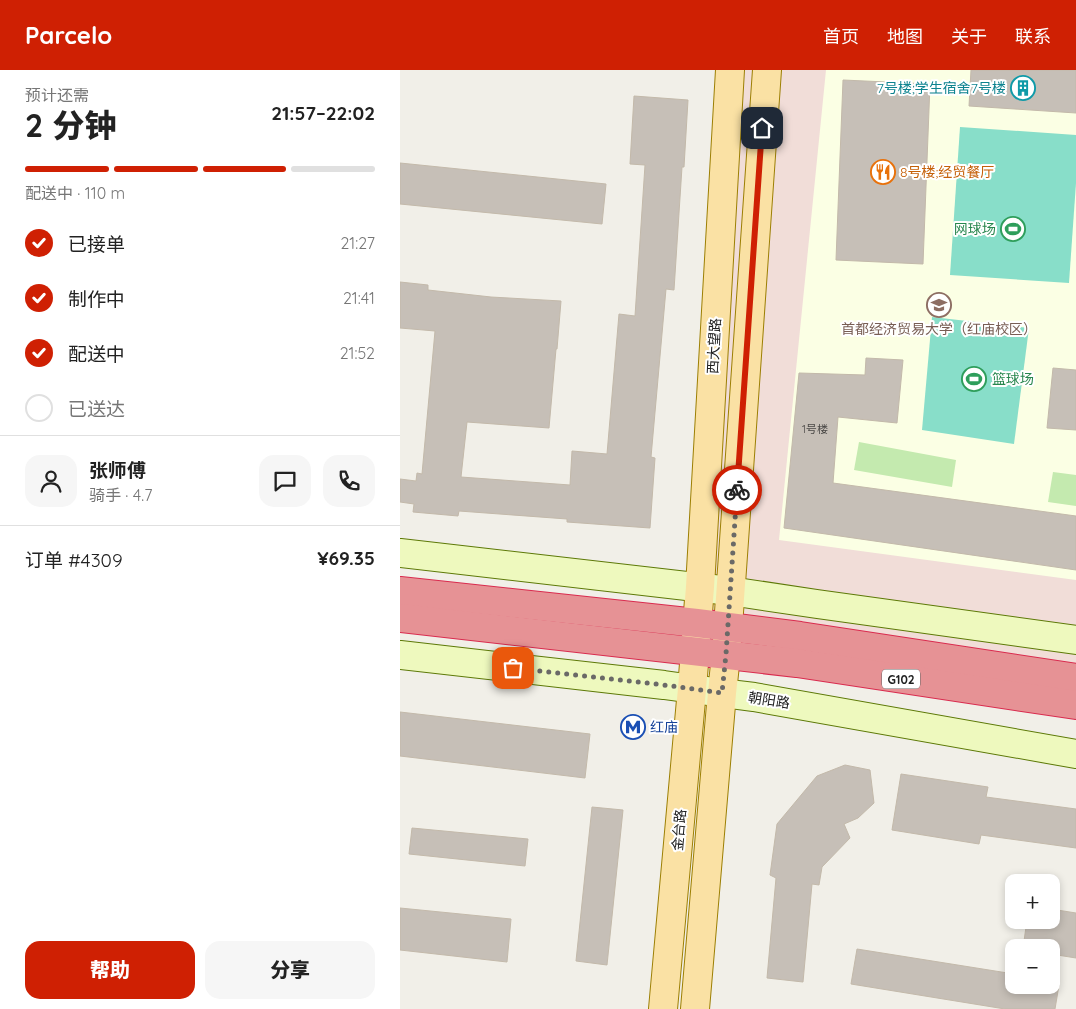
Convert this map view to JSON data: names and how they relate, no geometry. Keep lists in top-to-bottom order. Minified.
{"streets":{"highway":["G102"],"main road":["西大望路","金台路"],"street":["朝阳路"]},"crossings":[["西大望路","金台路"],["朝阳路","金台路"]],"places":{"building":["7号楼;学生宿舍7号楼"],"restaurant":["8号楼;经贸餐厅"],"sports":["网球场","篮球场"],"school or university":["首都经济贸易大学（红庙校区）"],"metro station":["红庙"]},"house_numbers":["1号楼"],"page":{"header":"Parcelo","nav":["首页","地图","关于","联系"],"heading":["2 分钟","预计还需","21:57–22:02"],"panel":["张师傅","骑手 · 4.7","订单 #4309","¥69.35"],"bar":"配送中 · 110 m","list":[["已接单","21:27"],["制作中","21:41"],["配送中","21:52"],"已送达"],"map_buttons":["+","−"],"buttons":["帮助","分享"]}}
